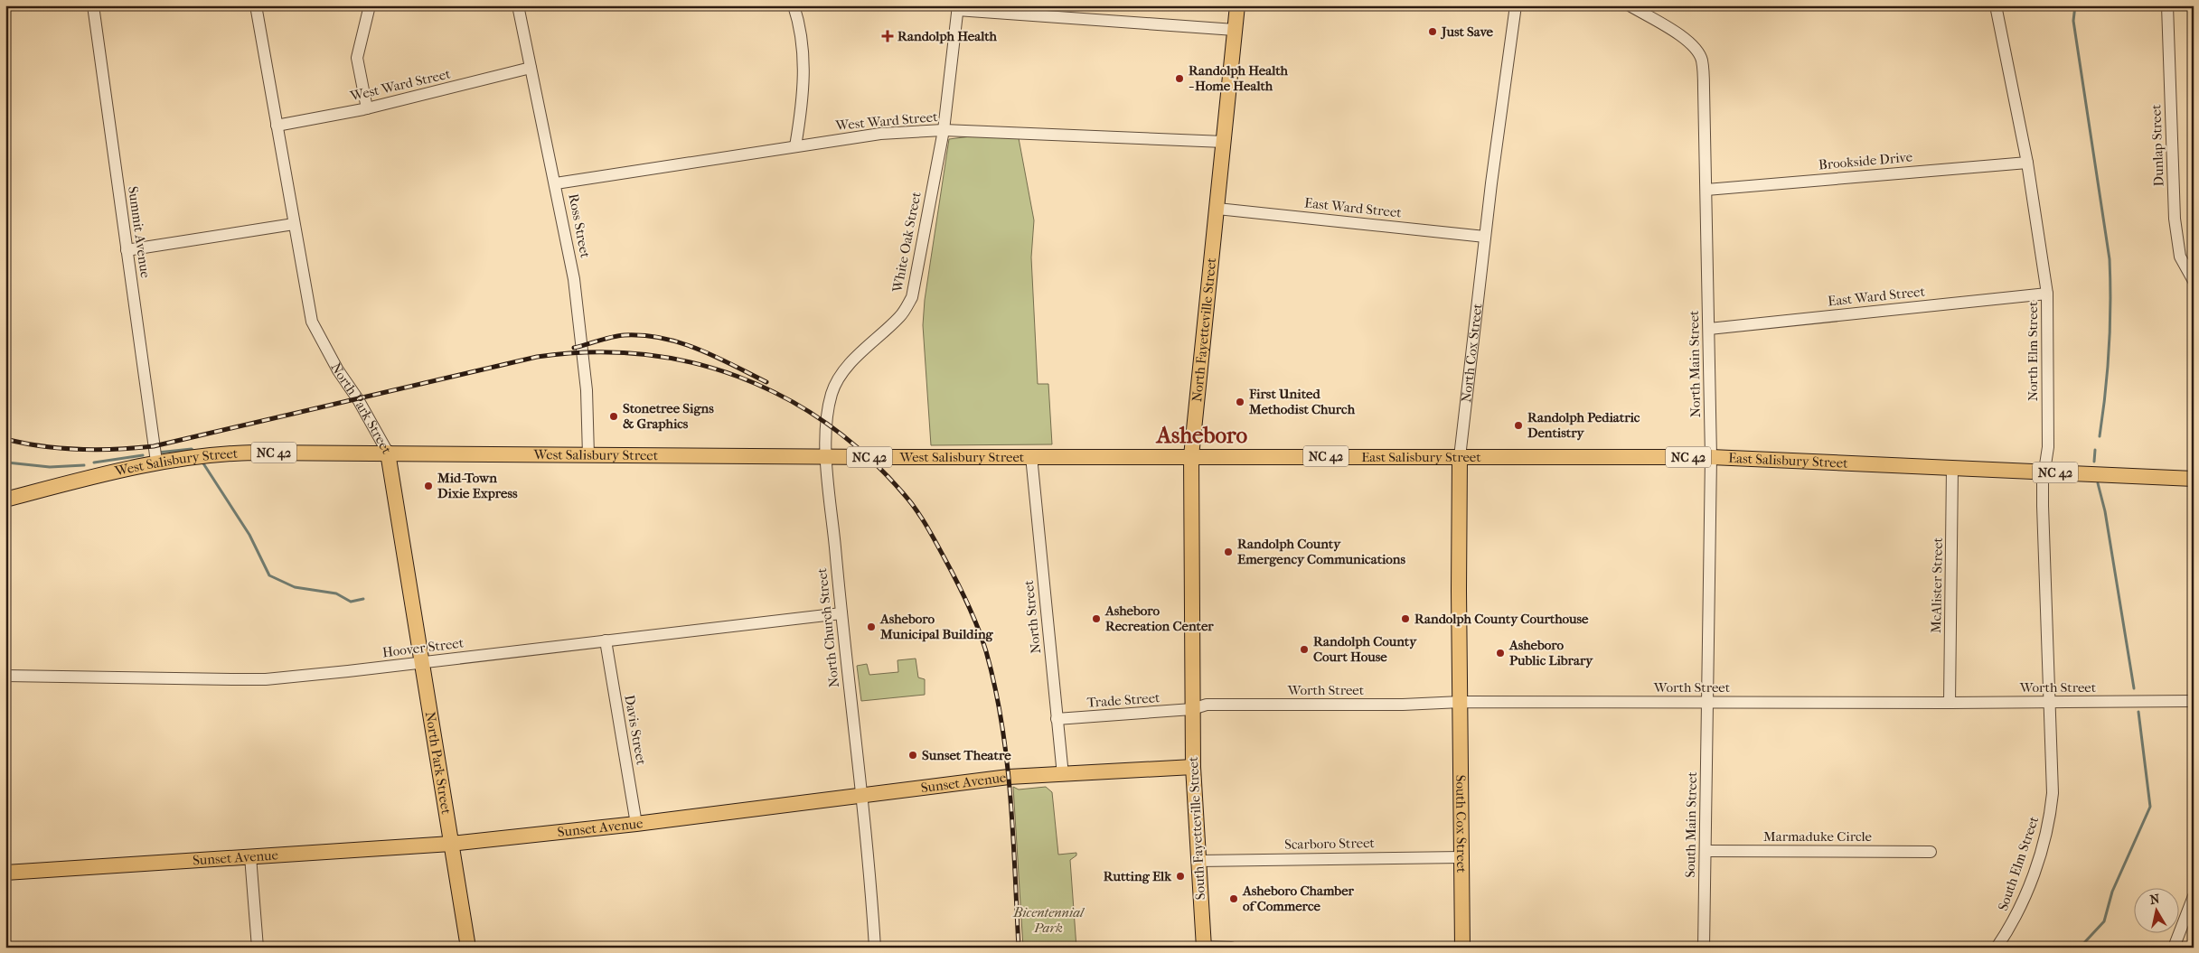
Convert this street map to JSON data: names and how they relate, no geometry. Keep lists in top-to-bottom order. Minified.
{"streets":{"main road":["North Fayetteville Street","North Cox Street","North Park Street","NC 42","West Salisbury Street","East Salisbury Street","Sunset Avenue","South Cox Street","South Fayetteville Street"],"street":["West Ward Street","Dunlap Street","Brookside Drive","East Ward Street","Ross Street","Summit Avenue","White Oak Street","North Elm Street","North Main Street","McAlister Street","North Street","North Church Street","Hoover Street","Worth Street","Trade Street","Davis Street","South Main Street","Marmaduke Circle","Scarboro Street","South Elm Street"]},"crossings":[["West Ward Street","Ross Street"],["West Ward Street","White Oak Street"],["West Ward Street","North Fayetteville Street"],["West Ward Street","North Park Street"],["Brookside Drive","North Elm Street"],["Brookside Drive","North Main Street"],["East Ward Street","North Fayetteville Street"],["East Ward Street","North Elm Street"],["East Ward Street","North Cox Street"],["East Ward Street","North Main Street"],["Ross Street","West Salisbury Street"],["Summit Avenue","West Salisbury Street"],["White Oak Street","West Salisbury Street"],["White Oak Street","North Church Street"],["North Fayetteville Street","West Salisbury Street"],["North Fayetteville Street","East Salisbury Street"],["North Fayetteville Street","Worth Street"],["North Fayetteville Street","Trade Street"],["North Fayetteville Street","South Fayetteville Street"],["North Elm Street","East Salisbury Street"],["North Elm Street","Worth Street"],["North Elm Street","South Elm Street"],["North Cox Street","East Salisbury Street"],["North Cox Street","Worth Street"],["North Cox Street","South Cox Street"],["North Main Street","East Salisbury Street"],["North Main Street","Worth Street"],["North Main Street","South Main Street"],["North Park Street","West Salisbury Street"],["North Park Street","Hoover Street"],["North Park Street","Sunset Avenue"],["West Salisbury Street","East Salisbury Street"],["West Salisbury Street","North Street"],["West Salisbury Street","North Church Street"],["East Salisbury Street","McAlister Street"],["McAlister Street","Worth Street"],["North Street","Trade Street"],["North Street","Sunset Avenue"],["North Church Street","Hoover Street"],["North Church Street","Sunset Avenue"],["Hoover Street","Davis Street"],["Worth Street","Trade Street"],["Worth Street","South Cox Street"],["Worth Street","South Main Street"],["Worth Street","South Fayetteville Street"],["Worth Street","South Elm Street"],["Trade Street","South Fayetteville Street"],["Davis Street","Sunset Avenue"],["Sunset Avenue","South Fayetteville Street"],["South Cox Street","Scarboro Street"],["South Main Street","Marmaduke Circle"],["South Fayetteville Street","Scarboro Street"]],"districts":["Asheboro"],"parks":["Bicentennial Park"],"places":{"other":["Just Save","Randolph Health - Home Health","First United Methodist Church","Stonetree Signs & Graphics","Randolph Pediatric Dentistry","Mid-Town Dixie Express","Randolph County Emergency Communications","Asheboro Recreation Center","Randolph County Courthouse","Asheboro Municipal Building","Randolph County Court House","Asheboro Public Library","Sunset Theatre","Rutting Elk","Asheboro Chamber of Commerce"],"health":["Randolph Health"]},"north":"top"}
